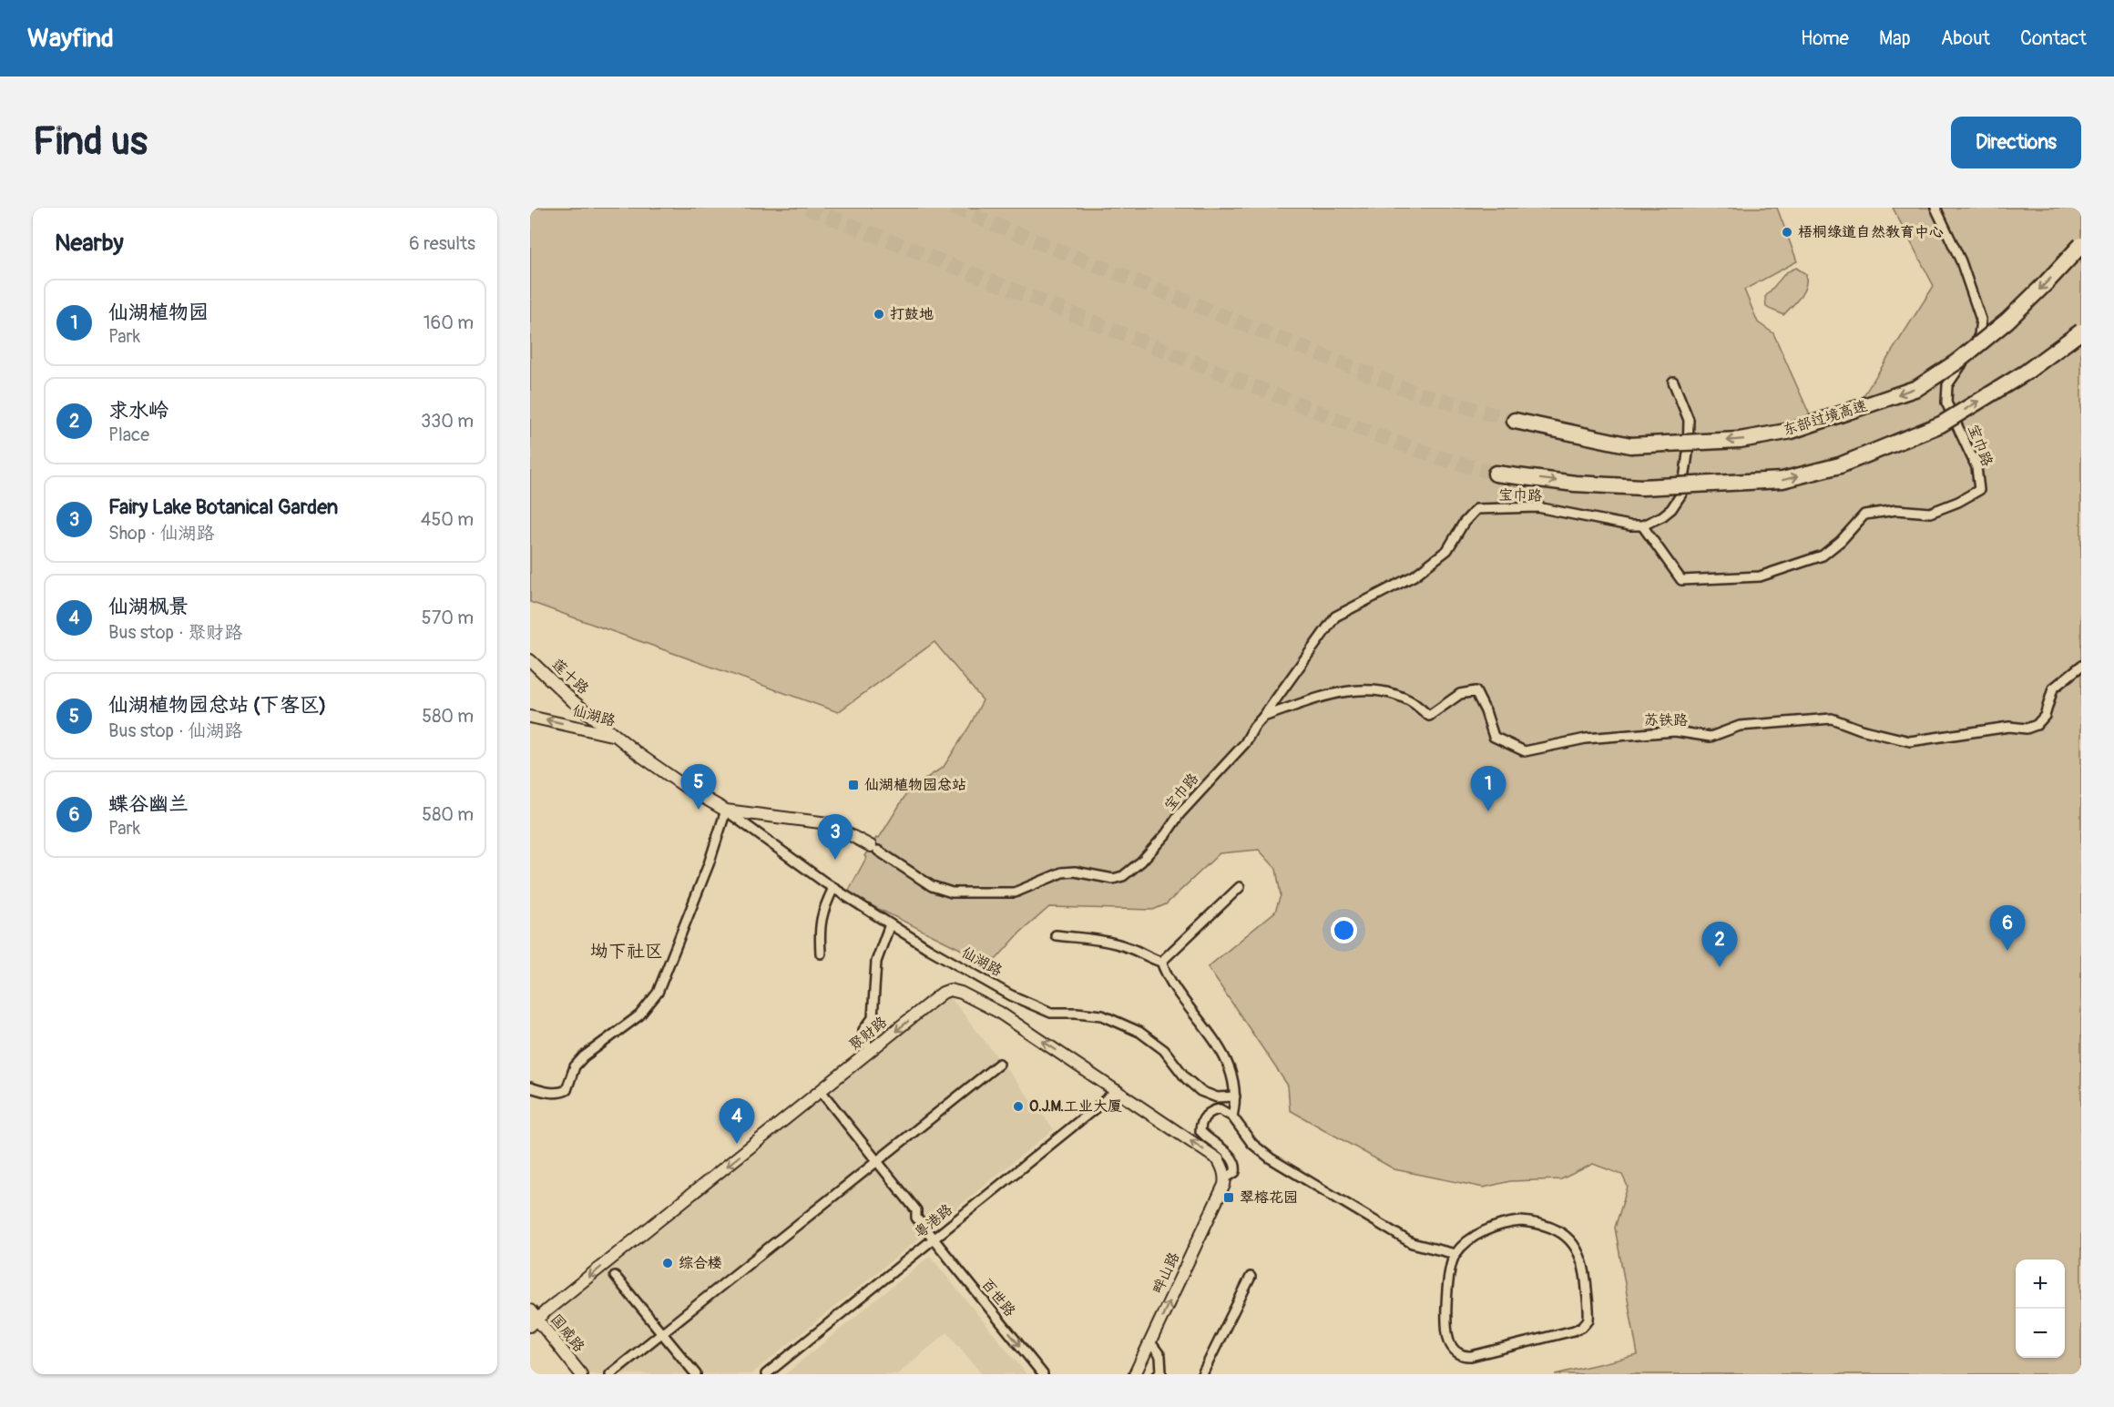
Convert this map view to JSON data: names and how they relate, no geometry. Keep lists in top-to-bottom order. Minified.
{"streets":{"highway":["东部过境高速"],"street":["宝巾路","莲十路","仙湖路","苏铁路","聚财路","粤港路","畔山路","百世路","国威路"]},"crossings":[["宝巾路","仙湖路"],["宝巾路","苏铁路"],["莲十路","仙湖路"],["聚财路","粤港路"],["聚财路","畔山路"],["聚财路","百世路"],["聚财路","国威路"],["粤港路","百世路"]],"one_way":["聚财路","百世路"],"districts":["坳下社区"],"places":{"other":["梧桐绿道自然教育中心","打鼓地","O.J.M.工业大厦","综合楼"],"transit":["仙湖植物园总站","翠榕花园"]},"page":{"header":"Wayfind","nav":["Home","Map","About","Contact"],"buttons":"Directions","title":"Find us","heading":["Nearby","6 results"],"list":[{"mark":"1","name":"仙湖植物园","note":"Park","value":"160 m"},{"mark":"2","name":"求水岭","note":"Place","value":"330 m"},{"mark":"3","name":"Fairy Lake Botanical Garden","note":"Shop · 仙湖路","value":"450 m"},{"mark":"4","name":"仙湖枫景","note":"Bus stop · 聚财路","value":"570 m"},{"mark":"5","name":"仙湖植物园总站 (下客区)","note":"Bus stop · 仙湖路","value":"580 m"},{"mark":"6","name":"蝶谷幽兰","note":"Park","value":"580 m"}],"pins":["5","1","3","6","2","4"],"map_buttons":["+","−"]}}
